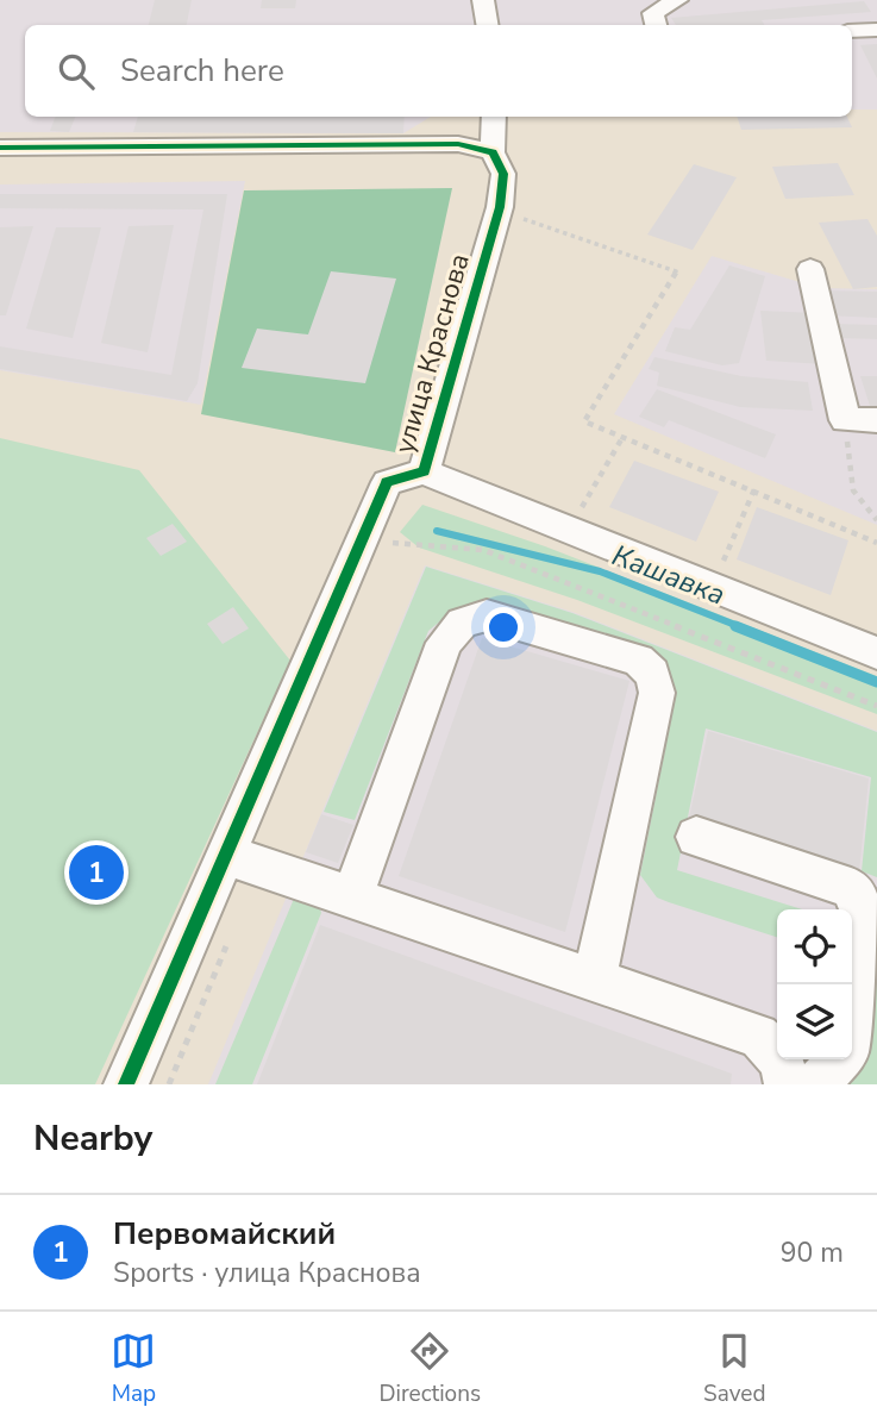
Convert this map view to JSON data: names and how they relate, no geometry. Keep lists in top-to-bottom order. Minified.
{"streets":{"street":["улица Краснова"]},"water":["Кашавка"],"page":{"search":"Search here","pins":"1","heading":"Nearby","list":[{"mark":"1","name":"Первомайский","note":"Sports · улица Краснова","value":"90 m"}],"nav":["Map","Directions","Saved"]}}
